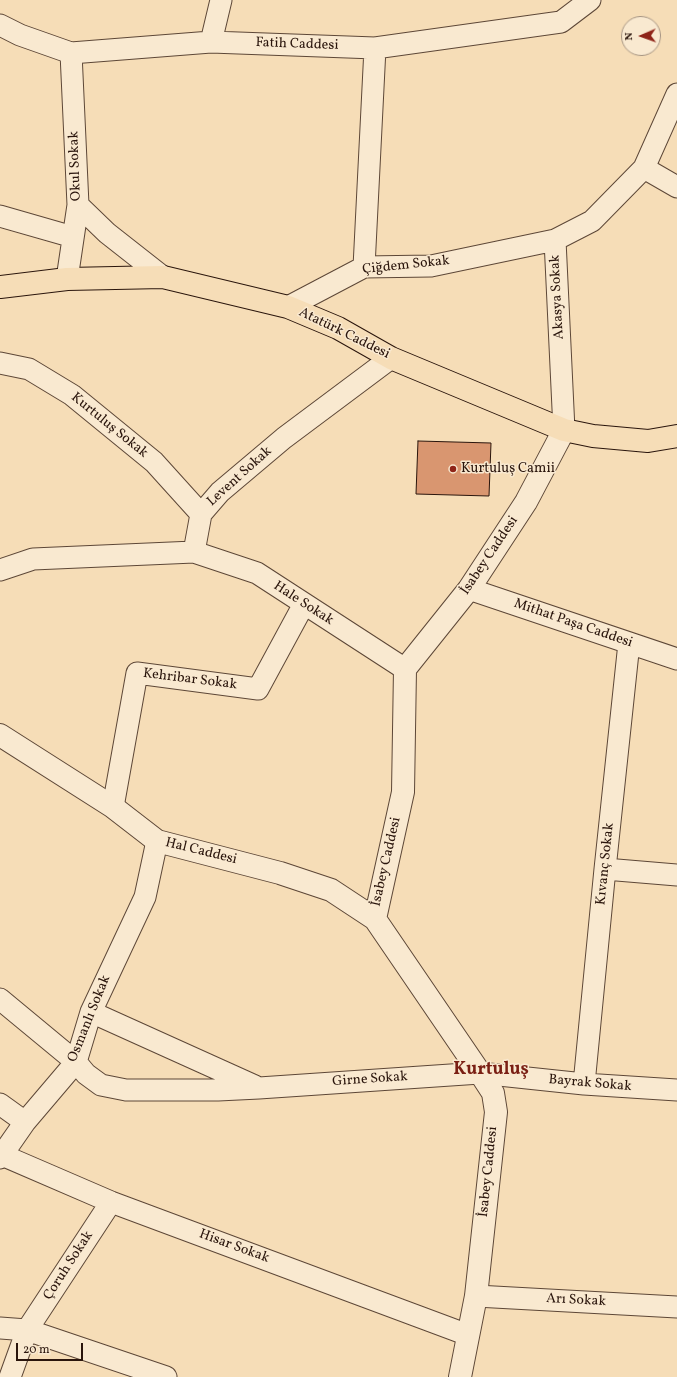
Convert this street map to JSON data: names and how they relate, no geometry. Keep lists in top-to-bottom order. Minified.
{"streets":{"main road":["Atatürk Caddesi"],"street":["Fatih Caddesi","Okul Sokak","Çiğdem Sokak","Akasya Sokak","Kurtuluş Sokak","Levent Sokak","İsabey Caddesi","Hale Sokak","Mithat Paşa Caddesi","Kehribar Sokak","Hal Caddesi","Kıvanç Sokak","Osmanlı Sokak","Girne Sokak","Bayrak Sokak","Hisar Sokak","Çoruh Sokak","Arı Sokak"]},"crossings":[["Fatih Caddesi","Okul Sokak"],["Okul Sokak","Atatürk Caddesi"],["Çiğdem Sokak","Akasya Sokak"],["Çiğdem Sokak","Atatürk Caddesi"],["Akasya Sokak","Atatürk Caddesi"],["Akasya Sokak","İsabey Caddesi"],["Atatürk Caddesi","Levent Sokak"],["Atatürk Caddesi","İsabey Caddesi"],["Kurtuluş Sokak","Levent Sokak"],["Levent Sokak","Hale Sokak"],["İsabey Caddesi","Hale Sokak"],["İsabey Caddesi","Mithat Paşa Caddesi"],["İsabey Caddesi","Hal Caddesi"],["İsabey Caddesi","Girne Sokak"],["İsabey Caddesi","Bayrak Sokak"],["İsabey Caddesi","Hisar Sokak"],["İsabey Caddesi","Arı Sokak"],["Hale Sokak","Kehribar Sokak"],["Mithat Paşa Caddesi","Kıvanç Sokak"],["Kehribar Sokak","Hal Caddesi"],["Hal Caddesi","Osmanlı Sokak"],["Kıvanç Sokak","Bayrak Sokak"],["Osmanlı Sokak","Girne Sokak"],["Osmanlı Sokak","Hisar Sokak"],["Girne Sokak","Bayrak Sokak"],["Hisar Sokak","Çoruh Sokak"]],"districts":["Kurtuluş"],"places":["Kurtuluş Camii"],"scale_bar":"20 m","north":"left"}
